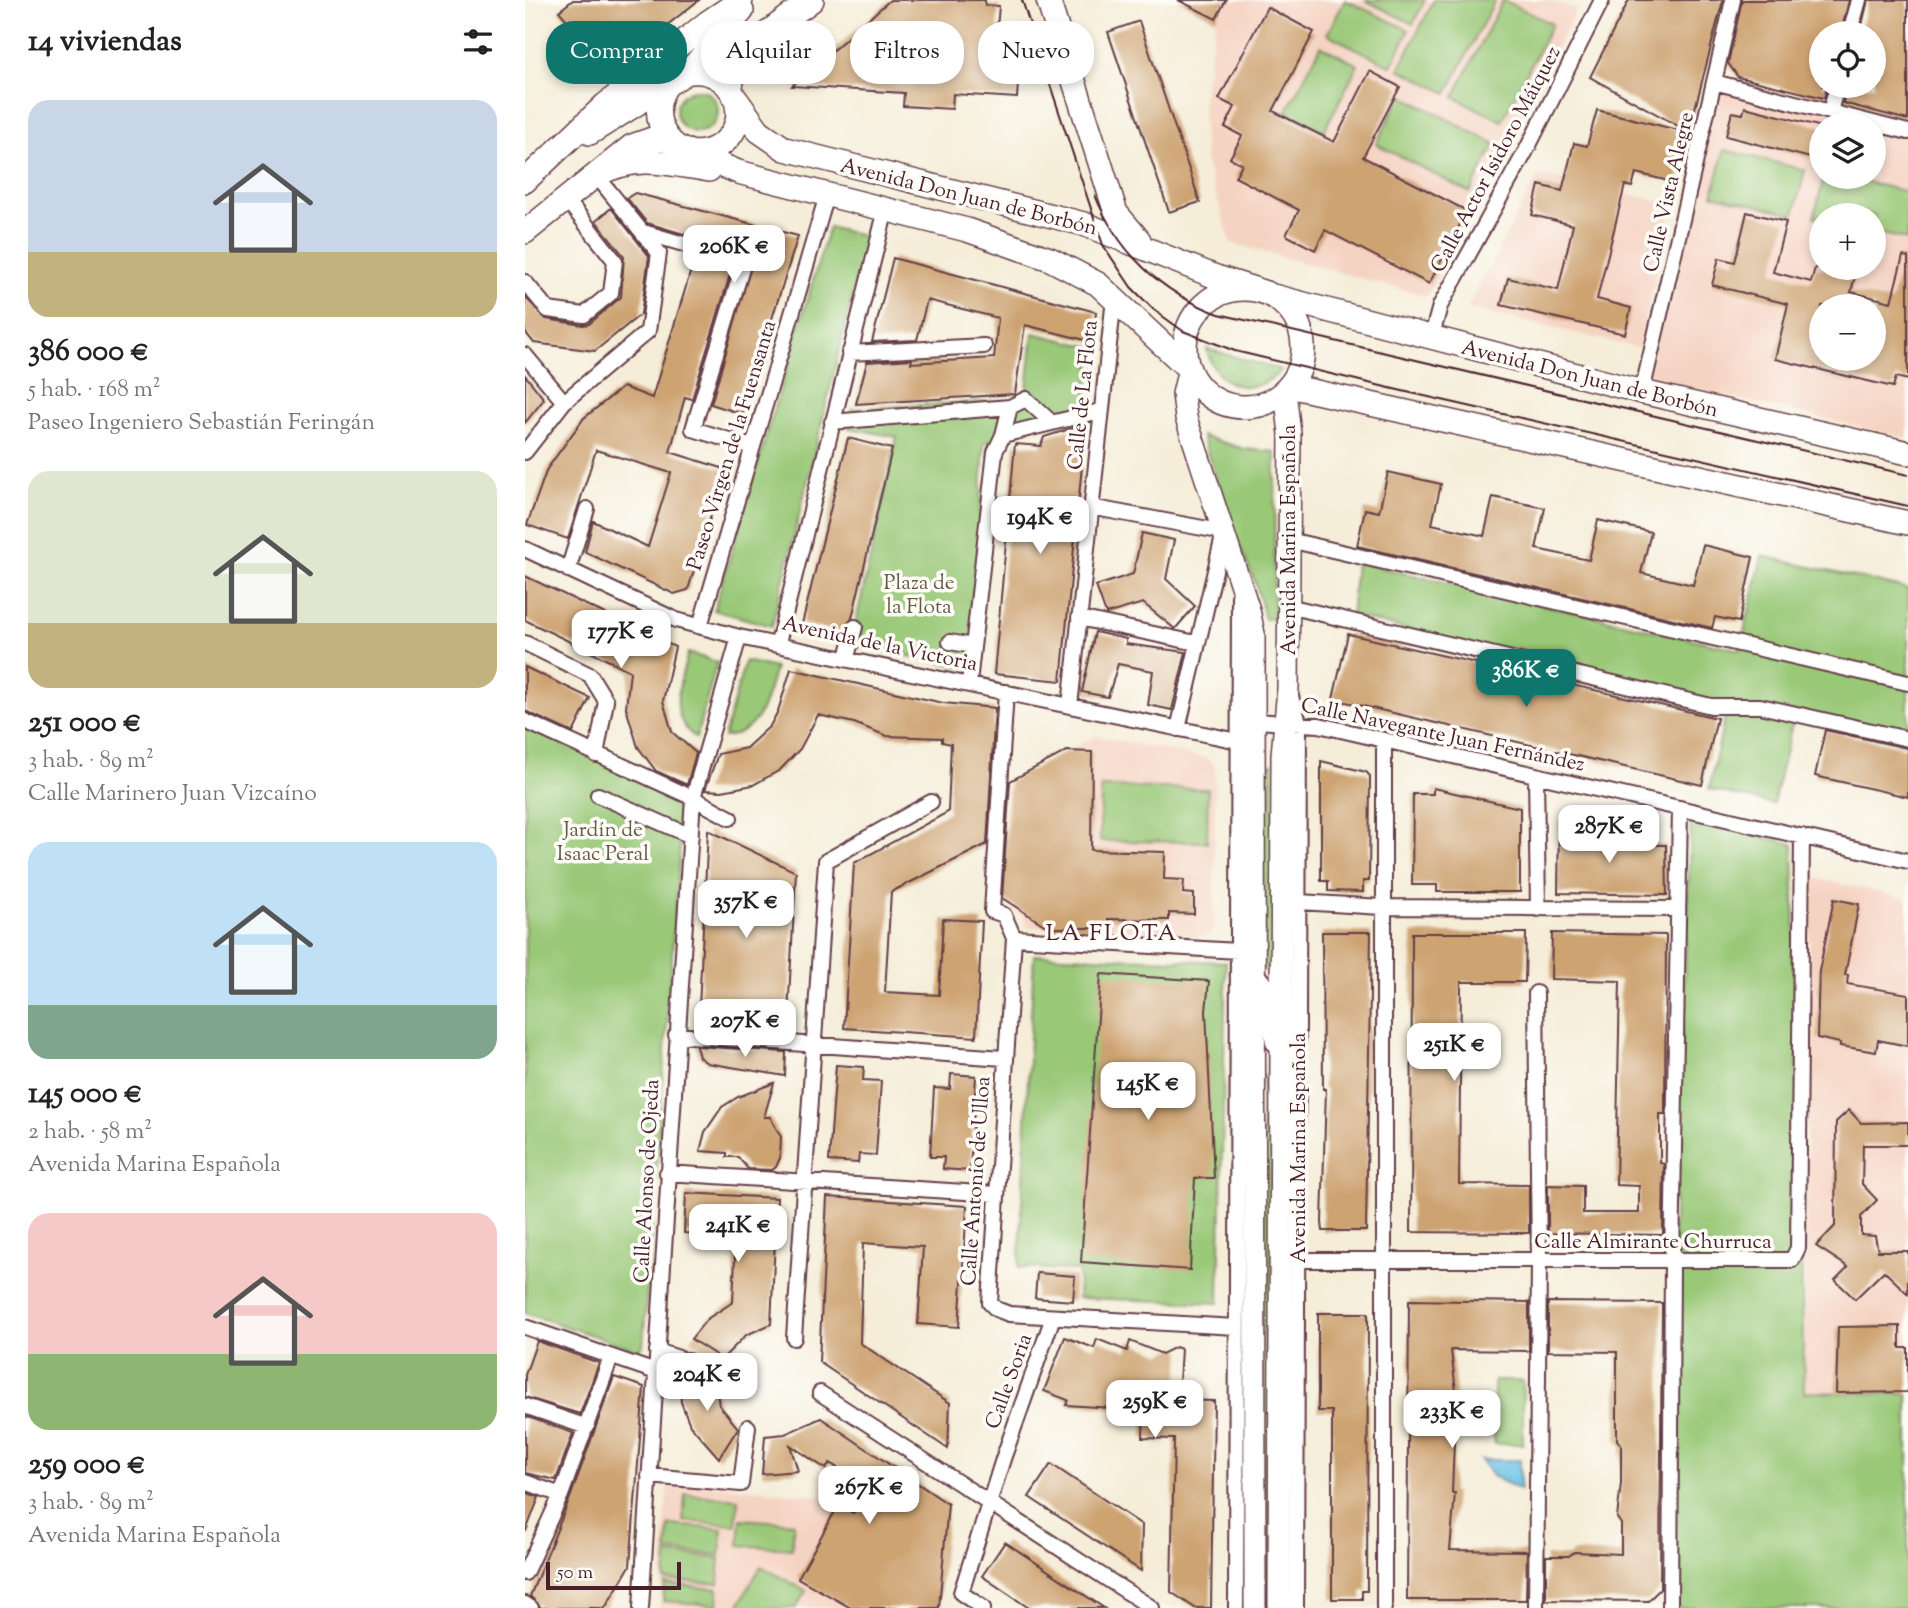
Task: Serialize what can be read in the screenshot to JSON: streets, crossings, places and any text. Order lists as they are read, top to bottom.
{
  "streets": {
    "main road": ["Avenida Don Juan de Borbón", "Avenida Marina Española"],
    "street": [
      "Calle Actor Isidoro Máiquez",
      "Calle Vista Alegre",
      "Calle de La Flota",
      "Paseo Virgen de la Fuensanta",
      "Avenida de la Victoria",
      "Calle Navegante Juan Fernández",
      "Calle Alonso de Ojeda",
      "Calle Antonio de Ulloa",
      "Calle Almirante Churruca",
      "Calle Soria"
    ]
  },
  "crossings": [
    ["Calle Actor Isidoro Máiquez", "Avenida Don Juan de Borbón"],
    ["Calle Vista Alegre", "Avenida Don Juan de Borbón"],
    ["Avenida Don Juan de Borbón", "Calle de La Flota"],
    ["Avenida Don Juan de Borbón", "Paseo Virgen de la Fuensanta"],
    ["Avenida Don Juan de Borbón", "Avenida Marina Española"],
    ["Calle de La Flota", "Avenida de la Victoria"],
    ["Paseo Virgen de la Fuensanta", "Avenida de la Victoria"],
    ["Avenida Marina Española", "Avenida de la Victoria"],
    ["Avenida Marina Española", "Calle Navegante Juan Fernández"],
    ["Avenida Marina Española", "Calle Antonio de Ulloa"],
    ["Avenida Marina Española", "Calle Almirante Churruca"],
    ["Avenida de la Victoria", "Calle Alonso de Ojeda"],
    ["Calle Navegante Juan Fernández", "Calle Almirante Churruca"],
    ["Calle Antonio de Ulloa", "Calle Soria"]
  ],
  "districts": ["LA FLOTA"],
  "parks": ["Plaza de la Flota", "Jardín de Isaac Peral"],
  "scale_bar": "50 m",
  "page": {
    "heading": "14 viviendas",
    "map_buttons": ["+", "−"],
    "chip": [
      "Comprar",
      "Alquilar",
      "Filtros",
      "Nuevo"
    ],
    "list": [
      {
        "name": "386 000 €",
        "note": "5 hab. · 168 m² · Paseo Ingeniero Sebastián Feringán"
      },
      {
        "name": "251 000 €",
        "note": "3 hab. · 89 m² · Calle Marinero Juan Vizcaíno"
      },
      {
        "name": "145 000 €",
        "note": "2 hab. · 58 m² · Avenida Marina Española"
      },
      {
        "name": "259 000 €",
        "note": "3 hab. · 89 m² · Avenida Marina Española"
      }
    ],
    "price": [
      "206K €",
      "194K €",
      "177K €",
      "386K €",
      "287K €",
      "357K €",
      "207K €",
      "251K €",
      "145K €",
      "241K €",
      "204K €",
      "259K €",
      "233K €",
      "267K €"
    ],
    "scale": "50 m"
  }
}
